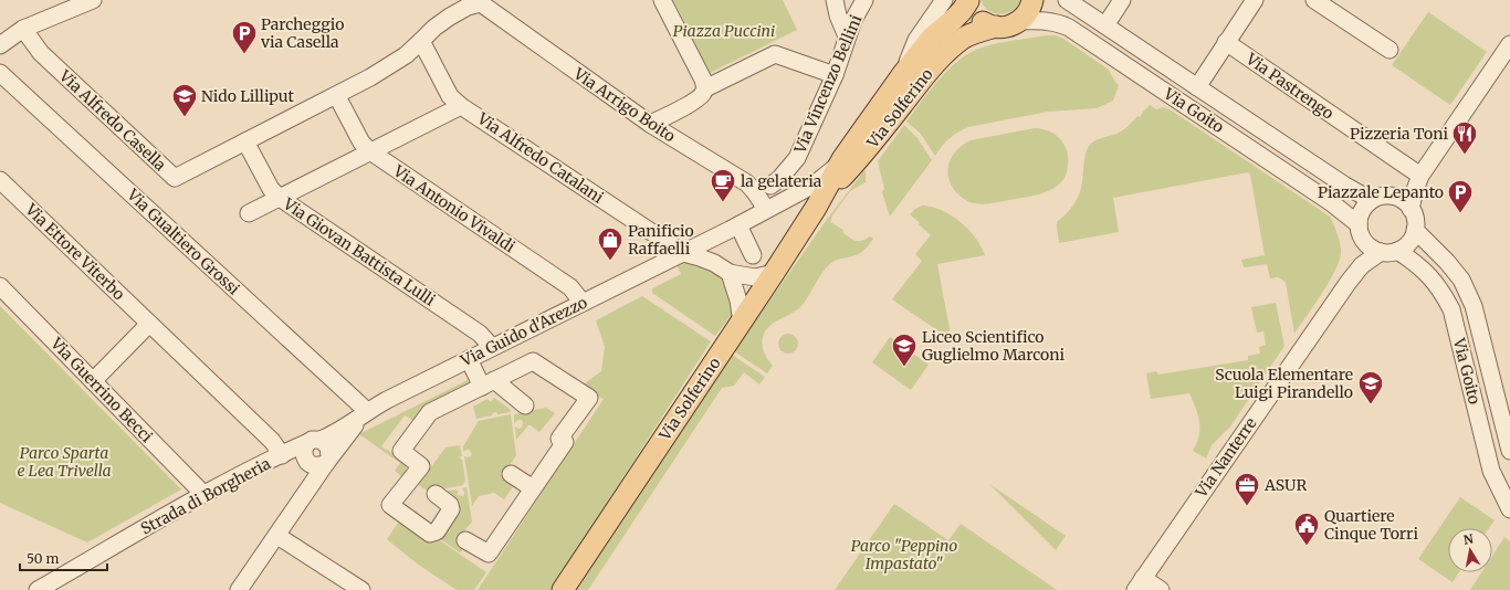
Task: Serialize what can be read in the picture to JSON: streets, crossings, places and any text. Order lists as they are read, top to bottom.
{
  "streets": {
    "main road": ["Via Solferino"],
    "street": [
      "Via Vincenzo Bellini",
      "Via Pastrengo",
      "Via Arrigo Boito",
      "Via Goito",
      "Via Alfredo Casella",
      "Via Alfredo Catalani",
      "Via Antonio Vivaldi",
      "Via Gualtiero Grossi",
      "Via Ettore Viterbo",
      "Via Giovan Battista Lulli",
      "Via Guido d'Arezzo",
      "Via Guerrino Becci",
      "Via Nanterre",
      "Strada di Borgheria"
    ]
  },
  "crossings": [
    ["Via Arrigo Boito", "Via Alfredo Casella"],
    ["Via Arrigo Boito", "Via Guido d'Arezzo"],
    ["Via Solferino", "Via Goito"],
    ["Via Solferino", "Via Guido d'Arezzo"],
    ["Via Goito", "Via Nanterre"],
    ["Via Alfredo Casella", "Via Alfredo Catalani"],
    ["Via Alfredo Casella", "Via Giovan Battista Lulli"],
    ["Via Alfredo Catalani", "Via Guido d'Arezzo"],
    ["Via Antonio Vivaldi", "Via Guido d'Arezzo"],
    ["Via Gualtiero Grossi", "Via Guido d'Arezzo"],
    ["Via Gualtiero Grossi", "Strada di Borgheria"],
    ["Via Ettore Viterbo", "Strada di Borgheria"],
    ["Via Giovan Battista Lulli", "Via Guido d'Arezzo"],
    ["Via Guido d'Arezzo", "Strada di Borgheria"],
    ["Via Guerrino Becci", "Strada di Borgheria"]
  ],
  "parks": ["Piazza Puccini", "Parco Sparta e Lea Trivella", "Parco \"Peppino Impastato\""],
  "places": {
    "parking": ["Parcheggio via Casella", "Piazzale Lepanto"],
    "school or university": ["Nido Lilliput", "Liceo Scientifico Guglielmo Marconi", "Scuola Elementare Luigi Pirandello"],
    "restaurant": ["Pizzeria Toni"],
    "cafe": ["la gelateria"],
    "shop": ["Panificio Raffaelli"],
    "office": ["ASUR"],
    "public building": ["Quartiere Cinque Torri"]
  },
  "scale_bar": "50 m",
  "north": "top"
}
